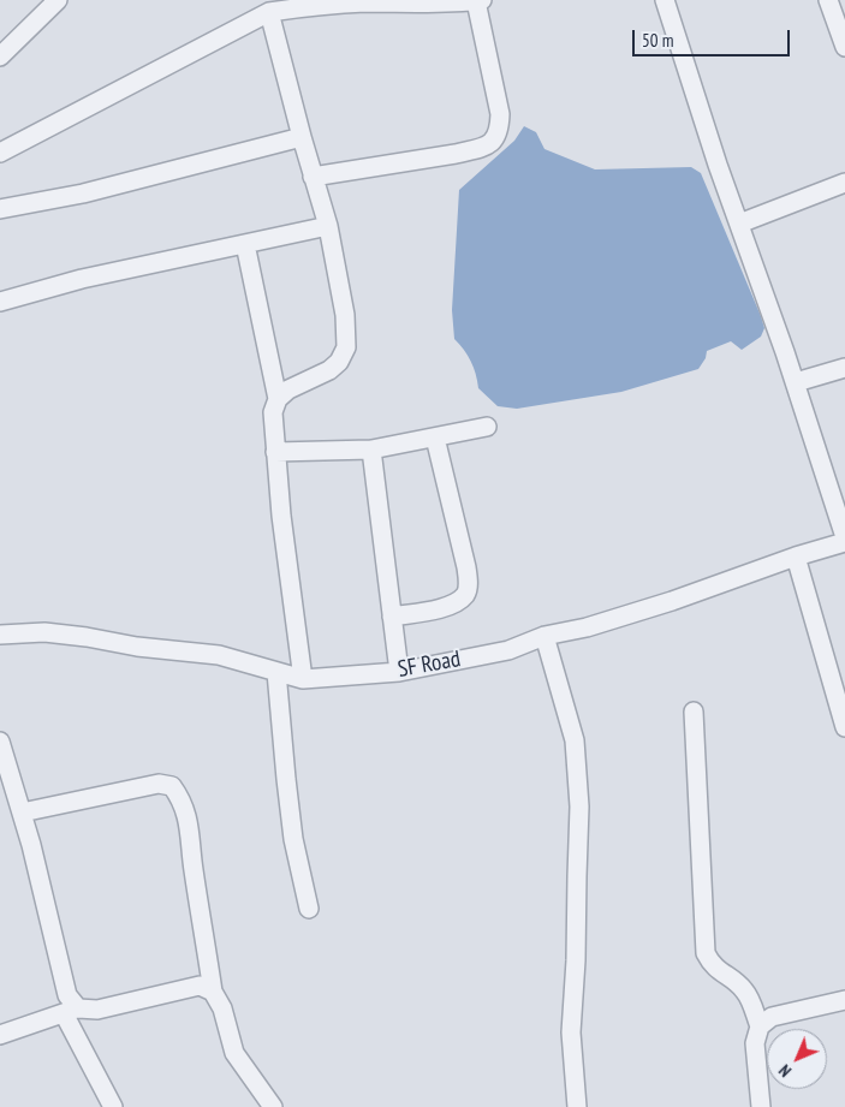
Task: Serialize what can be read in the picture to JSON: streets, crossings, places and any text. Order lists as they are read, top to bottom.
{
  "streets": {
    "street": ["SF Road"]
  },
  "scale_bar": "50 m",
  "north": "bottom left"
}
